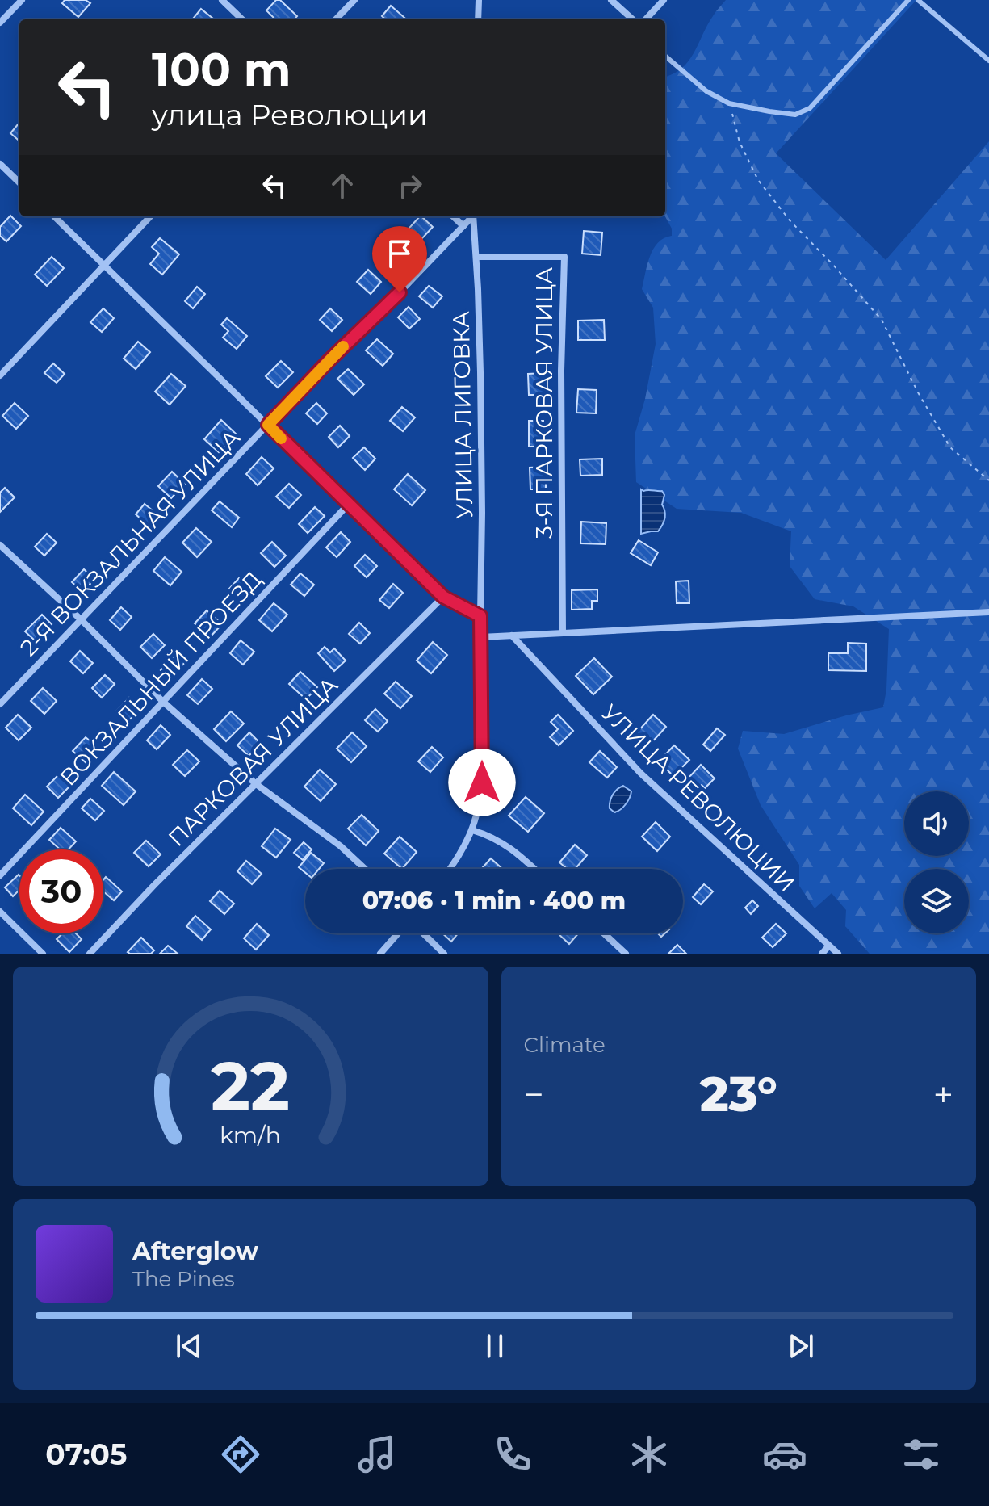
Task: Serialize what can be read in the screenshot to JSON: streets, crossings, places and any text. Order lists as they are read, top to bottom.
{
  "streets": {
    "street": [
      "3-Я ПАРКОВАЯ УЛИЦА",
      "УЛИЦА ЛИГОВКА",
      "2-Я ВОКЗАЛЬНАЯ УЛИЦА",
      "ВОКЗАЛЬНЫЙ ПРОЕЗД",
      "ПАРКОВАЯ УЛИЦА",
      "УЛИЦА РЕВОЛЮЦИИ"
    ]
  },
  "crossings": [
    ["3-Я ПАРКОВАЯ УЛИЦА", "УЛИЦА ЛИГОВКА"]
  ],
  "page": {
    "turn": ["100 m", "улица Революции"],
    "limit": "30",
    "trip": "07:06 · 1 min · 400 m",
    "tile": "Climate",
    "heat": ["−", "23°", "+"],
    "song": ["Afterglow", "The Pines"],
    "tabs": "07:05",
    "gauge": ["22", "km/h"]
  }
}
